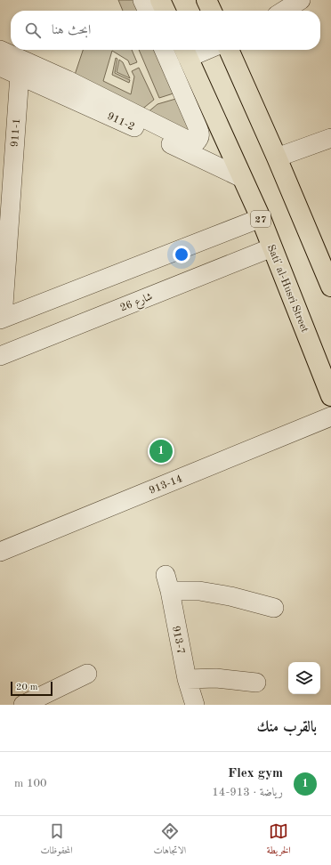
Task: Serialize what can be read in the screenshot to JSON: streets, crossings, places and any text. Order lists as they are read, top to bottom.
{
  "streets": {
    "main road": ["27", "Sati' al-Husri Street"],
    "street": [
      "911-2",
      "911-1",
      "شارع 26",
      "913-14",
      "913-7"
    ]
  },
  "crossings": [
    ["911-2", "911-1"],
    ["911-2", "Sati' al-Husri Street"],
    ["Sati' al-Husri Street", "شارع 26"]
  ],
  "scale_bar": "20 m",
  "page": {
    "search": "ابحث هنا",
    "pins": "1",
    "scale": "20 m",
    "heading": "بالقرب منك",
    "list": [
      {
        "mark": "1",
        "name": "Flex gym",
        "note": "رياضة · 913-14",
        "value": "100 m"
      }
    ],
    "nav": ["الخريطة", "الاتجاهات", "المحفوظات"]
  }
}
